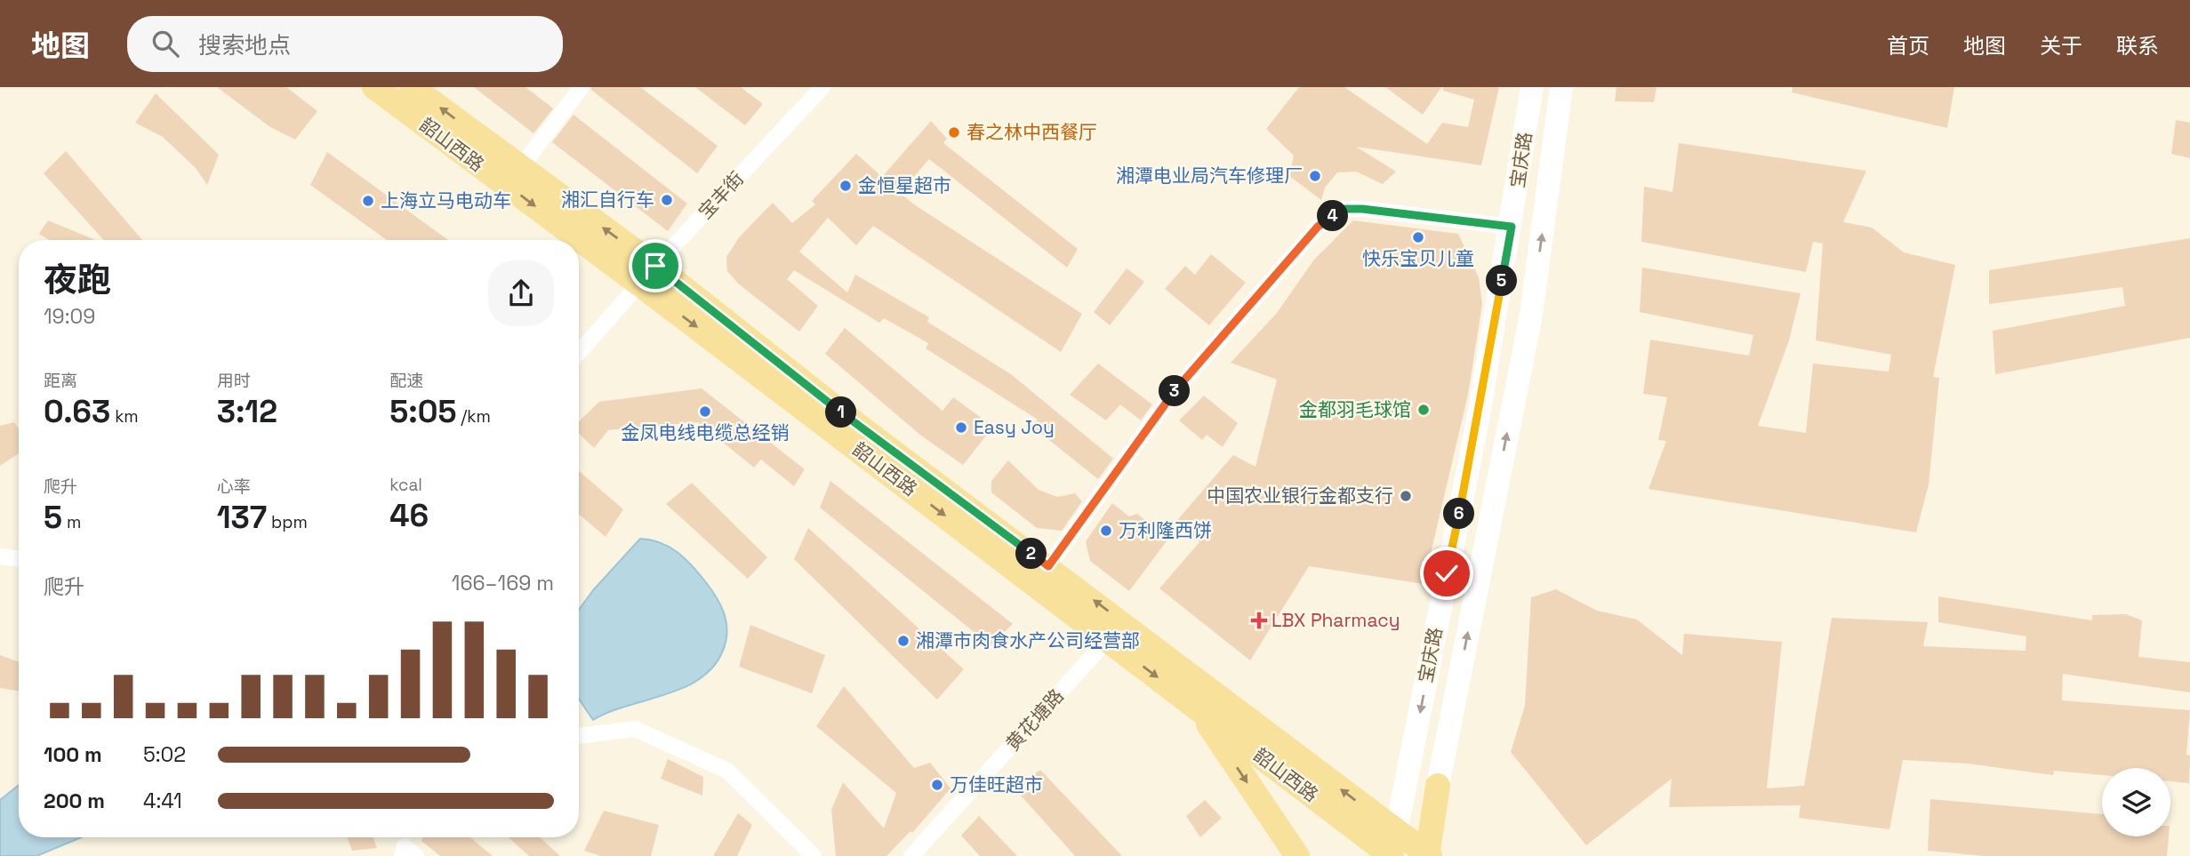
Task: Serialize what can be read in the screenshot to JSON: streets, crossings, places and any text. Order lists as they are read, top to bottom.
{
  "streets": {
    "main road": ["韶山西路"],
    "street": ["宝庆路", "宝丰街", "黄花塘路"]
  },
  "crossings": [
    ["韶山西路", "宝庆路"],
    ["韶山西路", "宝丰街"],
    ["韶山西路", "黄花塘路"]
  ],
  "places": {
    "other": [
      "春之林中西餐厅",
      "湘潭电业局汽车修理厂",
      "金恒星超市",
      "湘汇自行车",
      "上海立马电动车",
      "快乐宝贝儿童",
      "金都羽毛球馆",
      "金凤电线电缆总经销",
      "Easy Joy",
      "中国农业银行金都支行",
      "万利隆西饼",
      "湘潭市肉食水产公司经营部",
      "万佳旺超市"
    ],
    "health": ["LBX Pharmacy"]
  },
  "page": {
    "header": "地图",
    "search": "搜索地点",
    "nav": [
      "首页",
      "地图",
      "关于",
      "联系"
    ],
    "pins": [
      "4",
      "5",
      "3",
      "1",
      "6",
      "2"
    ],
    "heading": ["夜跑", "19:09"],
    "stats": [
      ["距离", "0.63 km"],
      ["用时", "3:12"],
      ["配速", "5:05 /km"],
      ["爬升", "5 m"],
      ["心率", "137 bpm"],
      ["kcal", "46"]
    ],
    "chart": ["爬升", "166–169 m"],
    "list": [
      {
        "name": "100 m",
        "note": "5:02"
      },
      {
        "name": "200 m",
        "note": "4:41"
      }
    ]
  }
}
